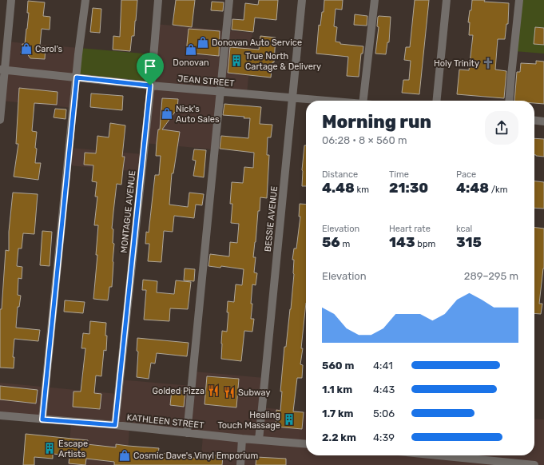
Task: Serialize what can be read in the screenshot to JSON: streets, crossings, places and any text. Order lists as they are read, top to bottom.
{
  "streets": {
    "street": [
      "JEAN STREET",
      "MONTAGUE AVENUE",
      "BESSIE AVENUE",
      "KATHLEEN STREET"
    ]
  },
  "crossings": [
    ["JEAN STREET", "MONTAGUE AVENUE"],
    ["JEAN STREET", "BESSIE AVENUE"],
    ["MONTAGUE AVENUE", "KATHLEEN STREET"],
    ["BESSIE AVENUE", "KATHLEEN STREET"]
  ],
  "places": {
    "shop": [
      "Donovan Auto Service",
      "Carol's",
      "Donovan",
      "Nick's Auto Sales",
      "Cosmic Dave's Vinyl Emporium"
    ],
    "building": ["True North Cartage & Delivery", "Healing Touch Massage", "Escape Artists"],
    "church": ["Holy Trinity"],
    "restaurant": ["Golded Pizza", "Subway"]
  },
  "page": {
    "heading": ["Morning run", "06:28 · 8 × 560 m"],
    "stats": [
      ["Distance", "4.48 km"],
      ["Time", "21:30"],
      ["Pace", "4:48 /km"],
      ["Elevation", "56 m"],
      ["Heart rate", "143 bpm"],
      ["kcal", "315"]
    ],
    "chart": ["Elevation", "289–295 m"],
    "list": [
      {
        "name": "560 m",
        "note": "4:41"
      },
      {
        "name": "1.1 km",
        "note": "4:43"
      },
      {
        "name": "1.7 km",
        "note": "5:06"
      },
      {
        "name": "2.2 km",
        "note": "4:39"
      }
    ]
  }
}
